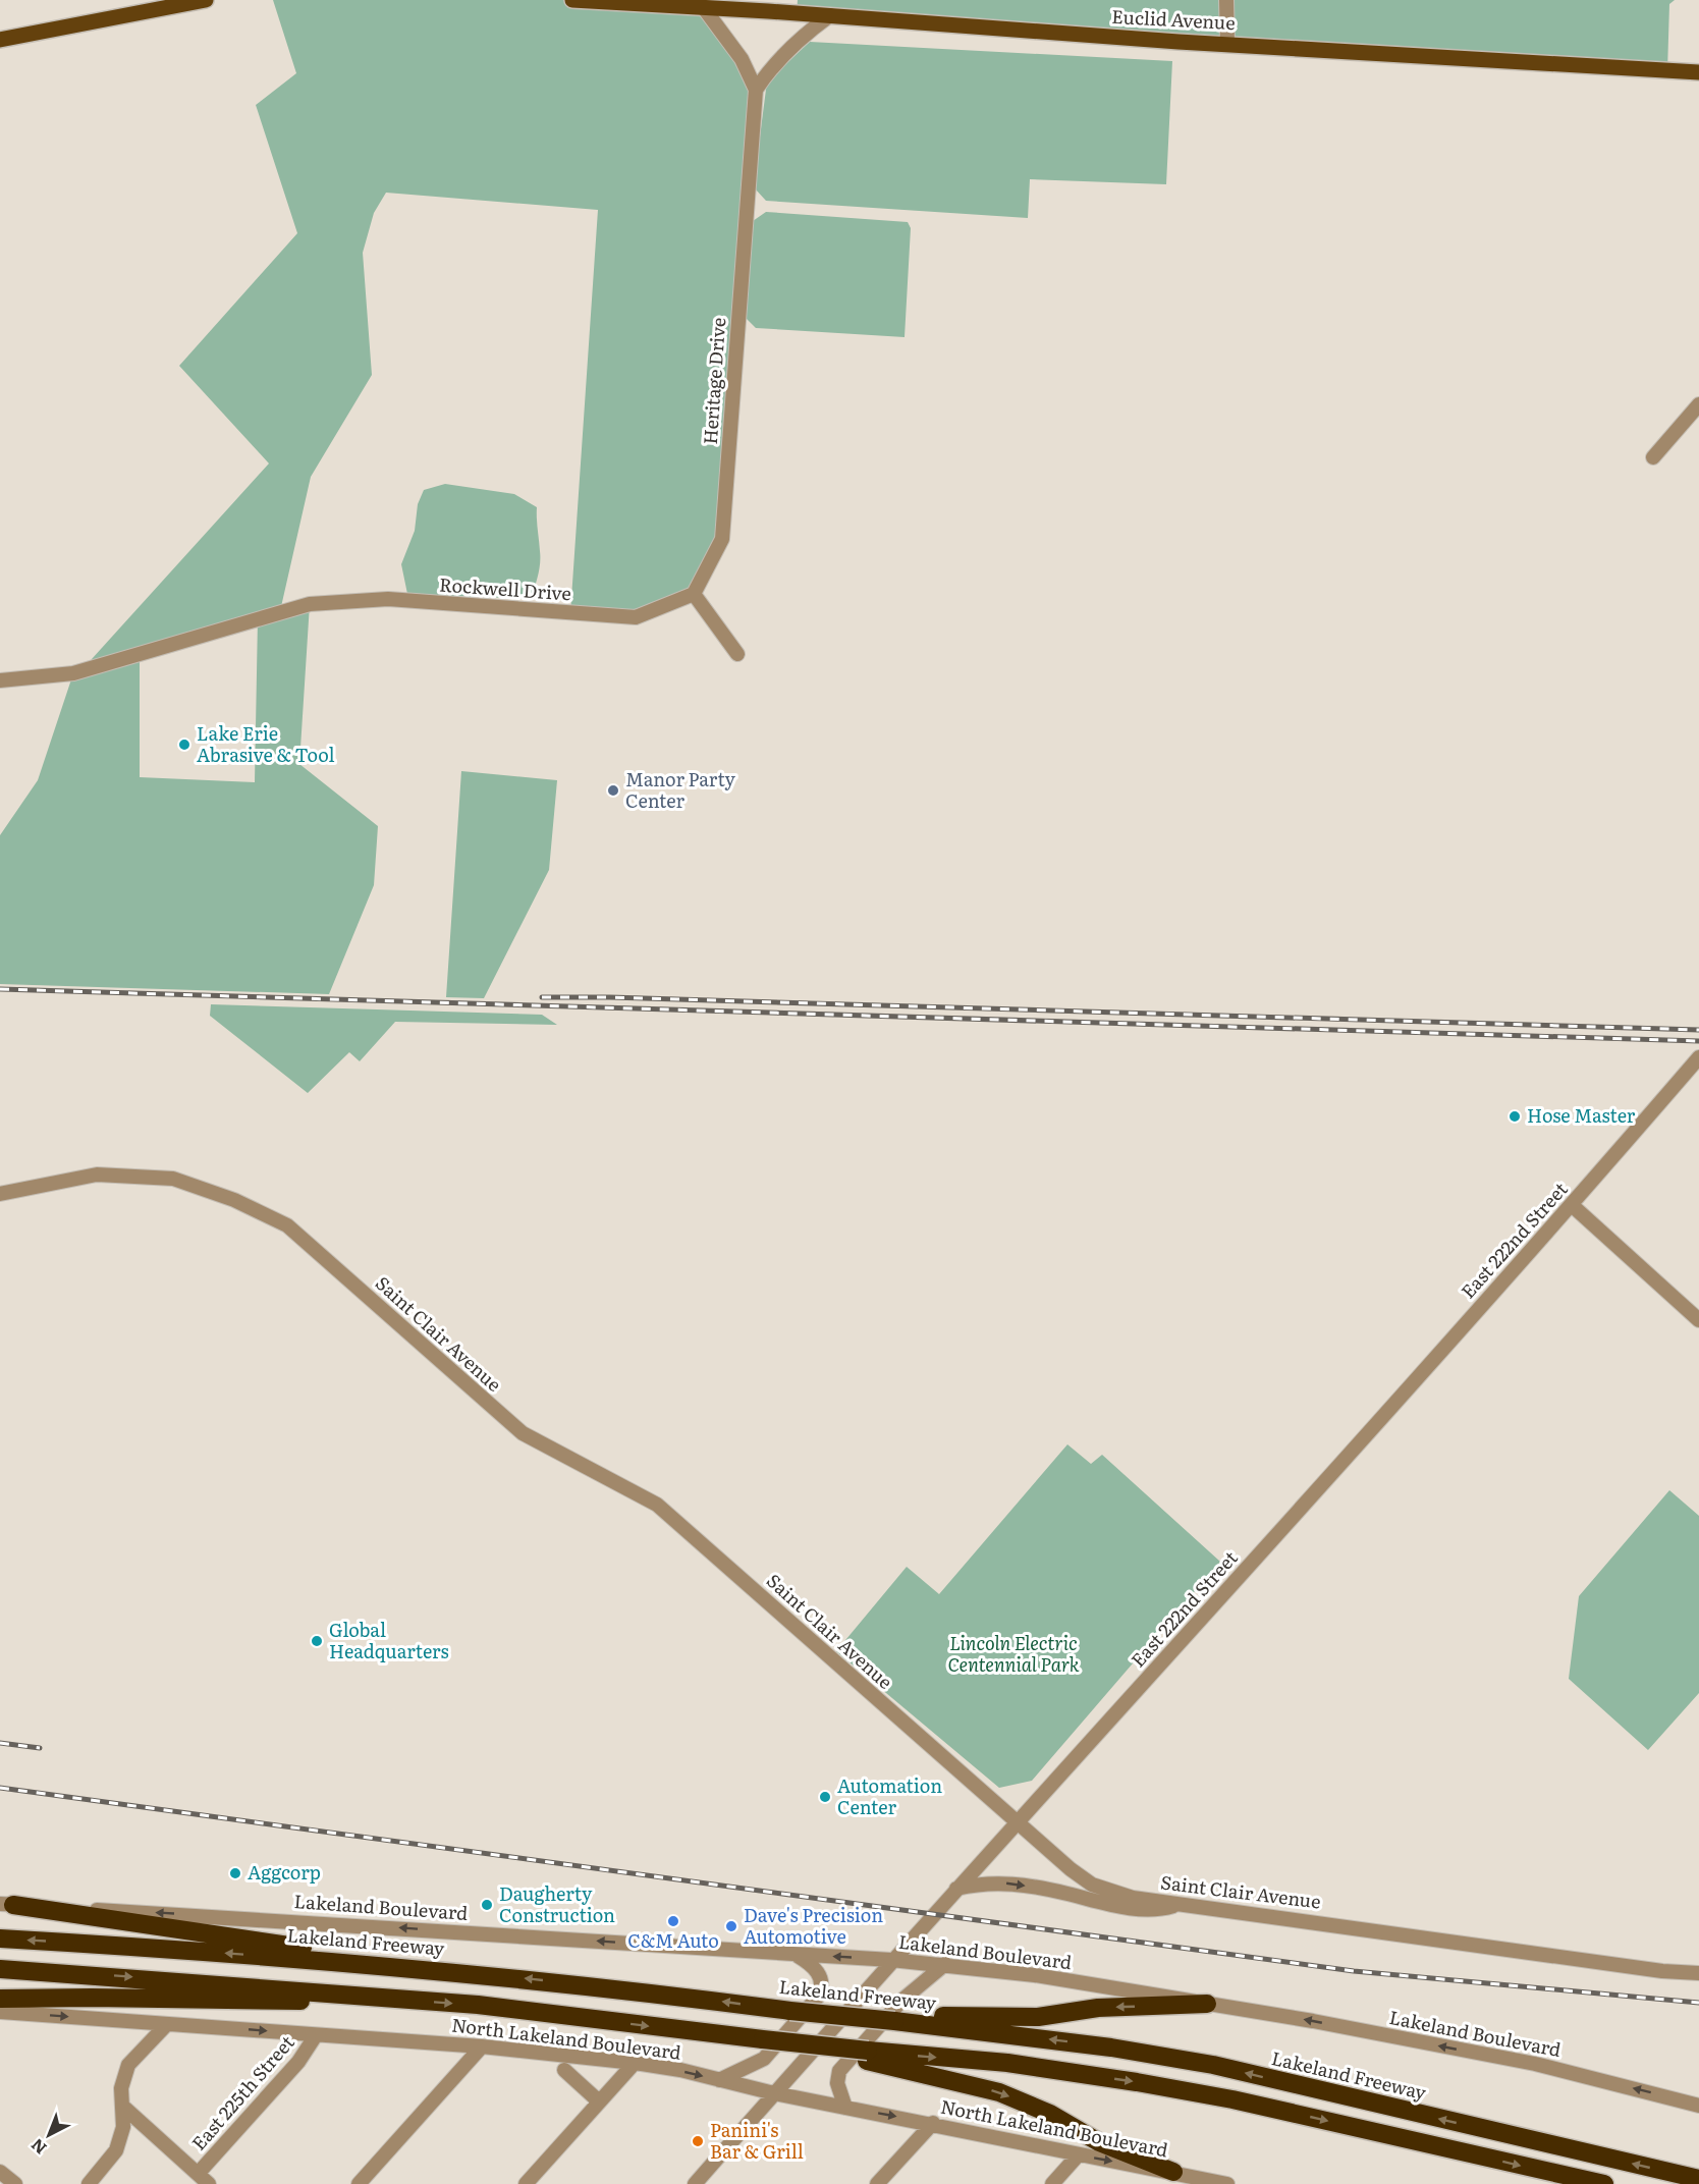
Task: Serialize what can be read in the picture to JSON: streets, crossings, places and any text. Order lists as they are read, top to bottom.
{
  "streets": {
    "highway": ["Lakeland Freeway"],
    "main road": ["Euclid Avenue"],
    "street": [
      "Heritage Drive",
      "Rockwell Drive",
      "East 222nd Street",
      "Saint Clair Avenue",
      "Lakeland Boulevard",
      "North Lakeland Boulevard",
      "East 225th Street"
    ]
  },
  "crossings": [
    ["Euclid Avenue", "Heritage Drive"],
    ["Heritage Drive", "Rockwell Drive"],
    ["East 222nd Street", "Saint Clair Avenue"],
    ["East 222nd Street", "Lakeland Boulevard"],
    ["East 222nd Street", "North Lakeland Boulevard"],
    ["North Lakeland Boulevard", "East 225th Street"]
  ],
  "one_way": ["Lakeland Boulevard", "North Lakeland Boulevard"],
  "parks": ["Lincoln Electric Centennial Park"],
  "places": [
    "Lake Erie Abrasive & Tool",
    "Manor Party Center",
    "Hose Master",
    "Global Headquarters",
    "Automation Center",
    "Aggcorp",
    "Daugherty Construction",
    "C&M Auto",
    "Dave's Precision Automotive",
    "Panini's Bar & Grill"
  ],
  "north": "bottom left"
}
